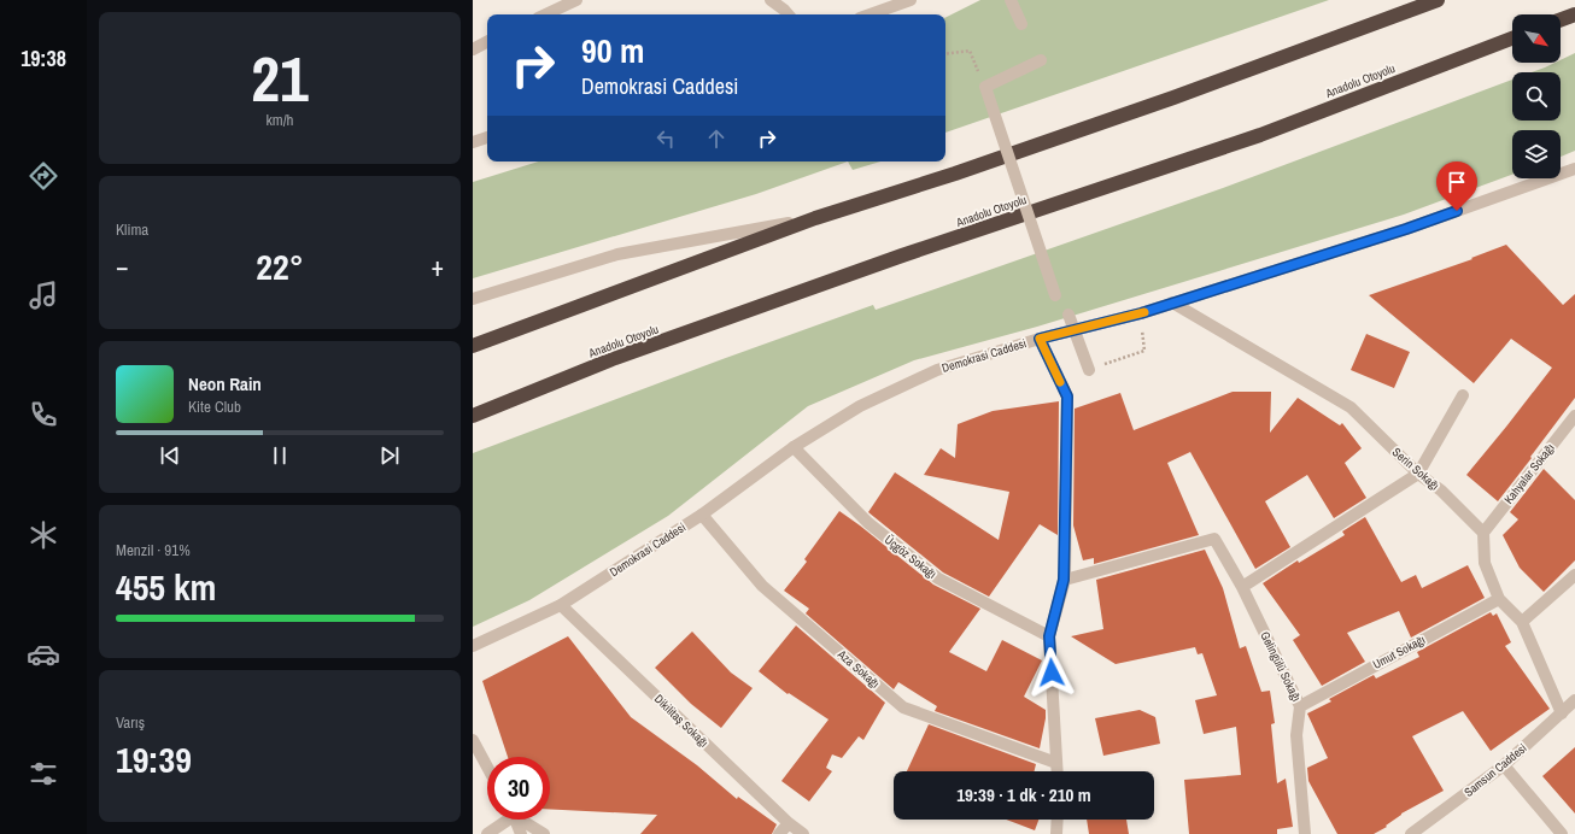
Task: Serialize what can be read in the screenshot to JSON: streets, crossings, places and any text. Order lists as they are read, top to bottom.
{
  "streets": {
    "highway": ["Anadolu Otoyolu"],
    "street": [
      "Demokrasi Caddesi",
      "Serin Sokağı",
      "Kahyalar Sokağı",
      "Üçgöz Sokağı",
      "Umut Sokağı",
      "Gelingülü Sokağı",
      "Aza Sokağı",
      "Dikilitaş Sokağı",
      "Samsun Caddesi"
    ]
  },
  "crossings": [
    ["Demokrasi Caddesi", "Serin Sokağı"],
    ["Demokrasi Caddesi", "Üçgöz Sokağı"],
    ["Demokrasi Caddesi", "Aza Sokağı"],
    ["Demokrasi Caddesi", "Dikilitaş Sokağı"],
    ["Serin Sokağı", "Kahyalar Sokağı"],
    ["Umut Sokağı", "Gelingülü Sokağı"]
  ],
  "north": "bottom right",
  "page": {
    "tabs": "19:38",
    "tile": [
      ["21", "km/h"],
      "Klima",
      ["Menzil · 91%", "455 km"],
      ["Varış", "19:39"]
    ],
    "turn": ["90 m", "Demokrasi Caddesi"],
    "heat": ["−", "22°", "+"],
    "song": ["Neon Rain", "Kite Club"],
    "limit": "30",
    "trip": "19:39 · 1 dk · 210 m"
  }
}
